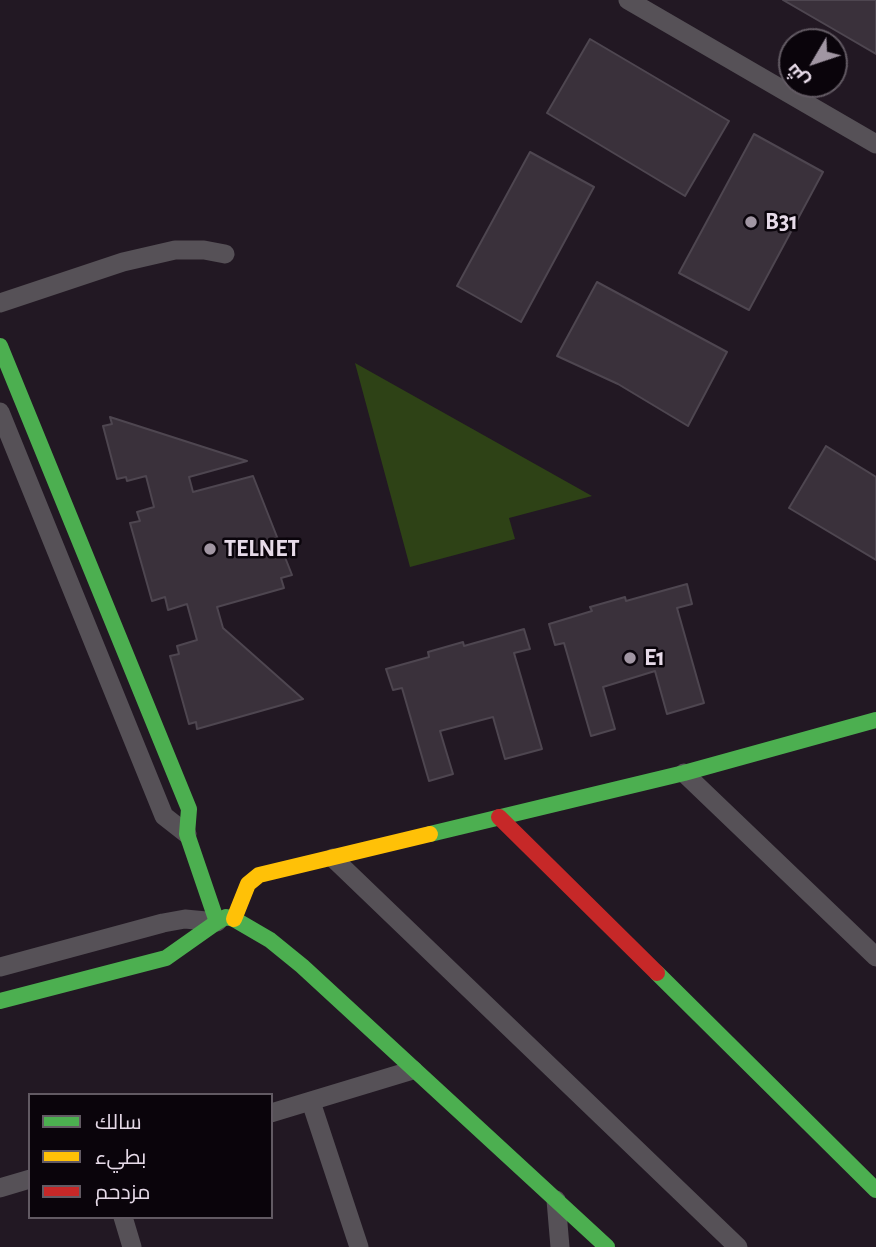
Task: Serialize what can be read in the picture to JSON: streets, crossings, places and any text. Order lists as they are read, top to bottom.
{
  "places": ["B31", "TELNET", "E1"],
  "legend": ["سالك", "بطيء", "مزدحم"],
  "north": "bottom left"
}
